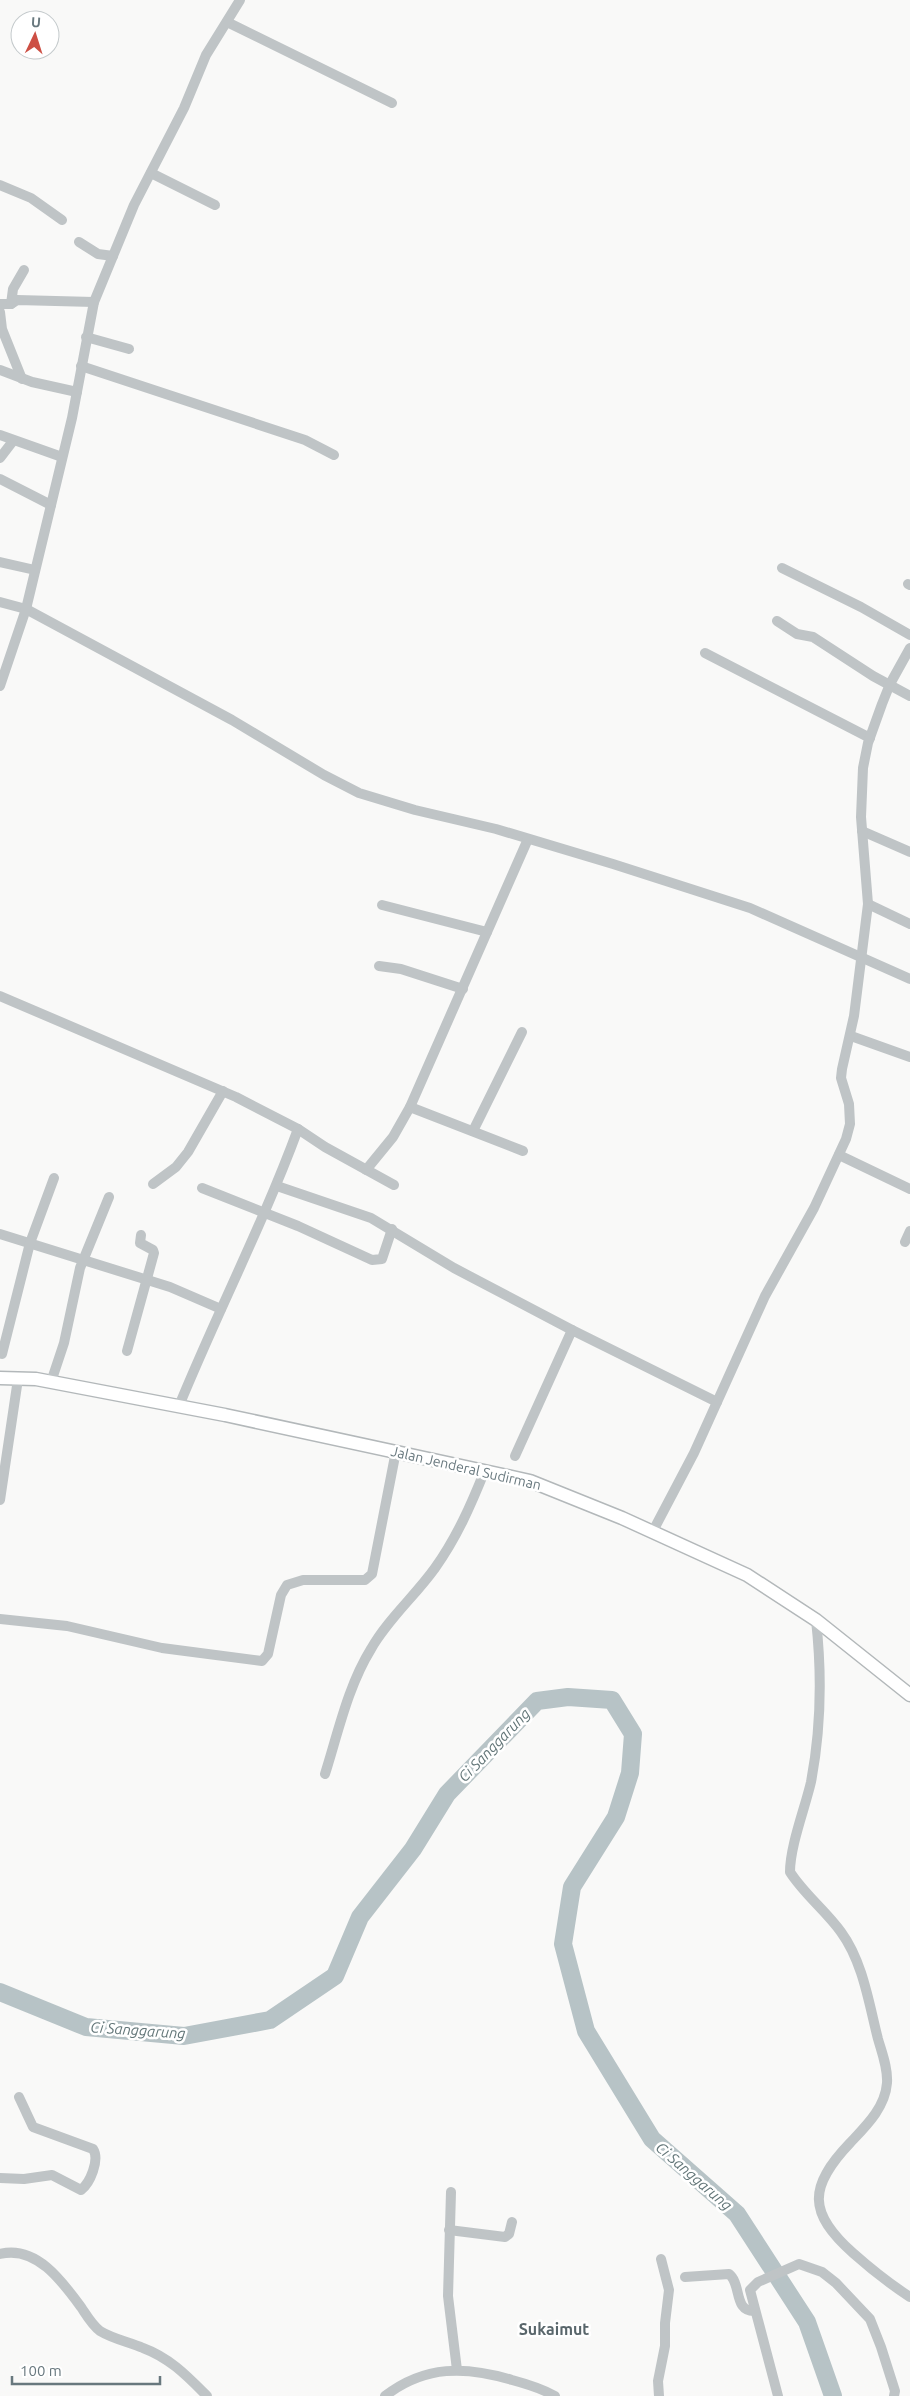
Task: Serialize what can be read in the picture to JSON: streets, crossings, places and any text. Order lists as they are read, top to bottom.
{
  "streets": {
    "main road": ["Jalan Jenderal Sudirman"]
  },
  "districts": ["Sukaimut"],
  "water": ["Ci Sanggarung"],
  "scale_bar": "100 m",
  "north": "top"
}
